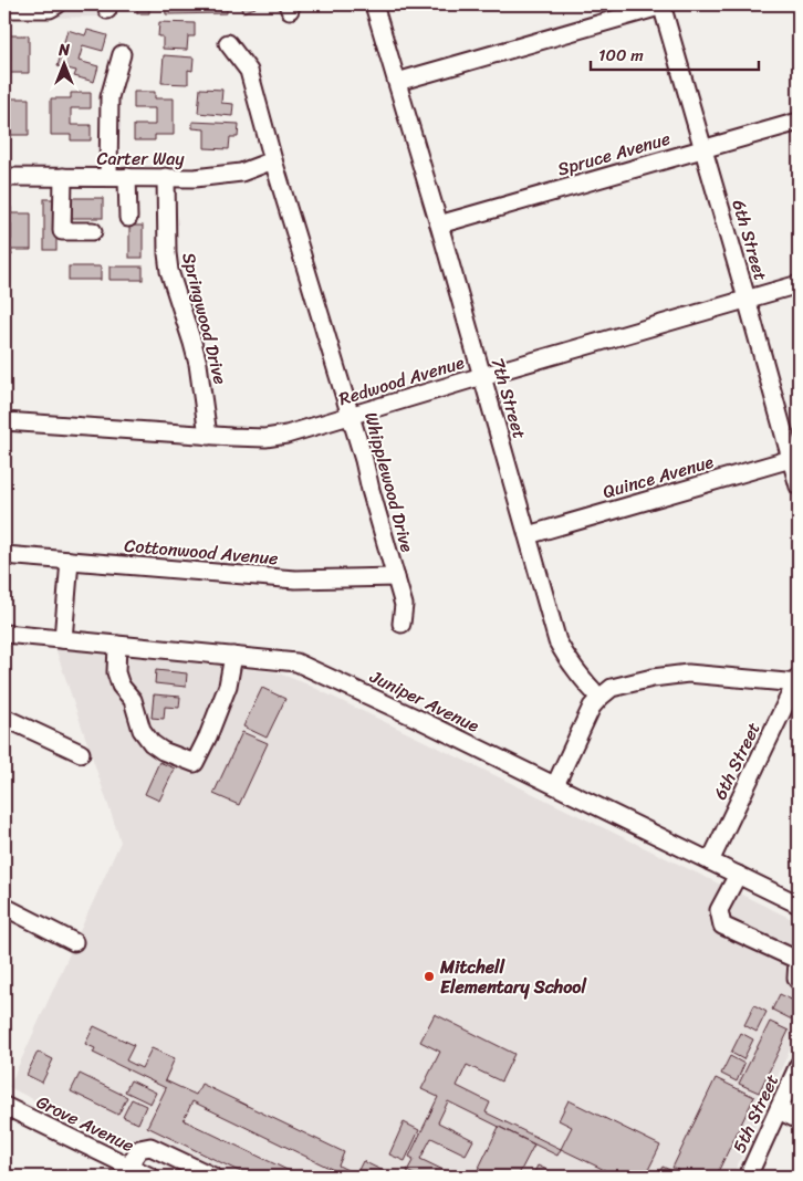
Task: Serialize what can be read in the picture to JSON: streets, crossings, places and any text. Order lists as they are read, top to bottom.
{
  "streets": {
    "street": [
      "Spruce Avenue",
      "Carter Way",
      "6th Street",
      "Springwood Drive",
      "Redwood Avenue",
      "7th Street",
      "Quince Avenue",
      "Whipplewood Drive",
      "Cottonwood Avenue",
      "Juniper Avenue",
      "5th Street",
      "Grove Avenue"
    ]
  },
  "crossings": [
    ["Spruce Avenue", "6th Street"],
    ["Spruce Avenue", "7th Street"],
    ["Carter Way", "Springwood Drive"],
    ["Carter Way", "Whipplewood Drive"],
    ["6th Street", "Redwood Avenue"],
    ["6th Street", "Quince Avenue"],
    ["6th Street", "Juniper Avenue"],
    ["Springwood Drive", "Redwood Avenue"],
    ["Redwood Avenue", "7th Street"],
    ["Redwood Avenue", "Whipplewood Drive"],
    ["7th Street", "Quince Avenue"],
    ["Whipplewood Drive", "Cottonwood Avenue"]
  ],
  "places": ["Mitchell Elementary School"],
  "scale_bar": "100 m",
  "north": "top"
}
